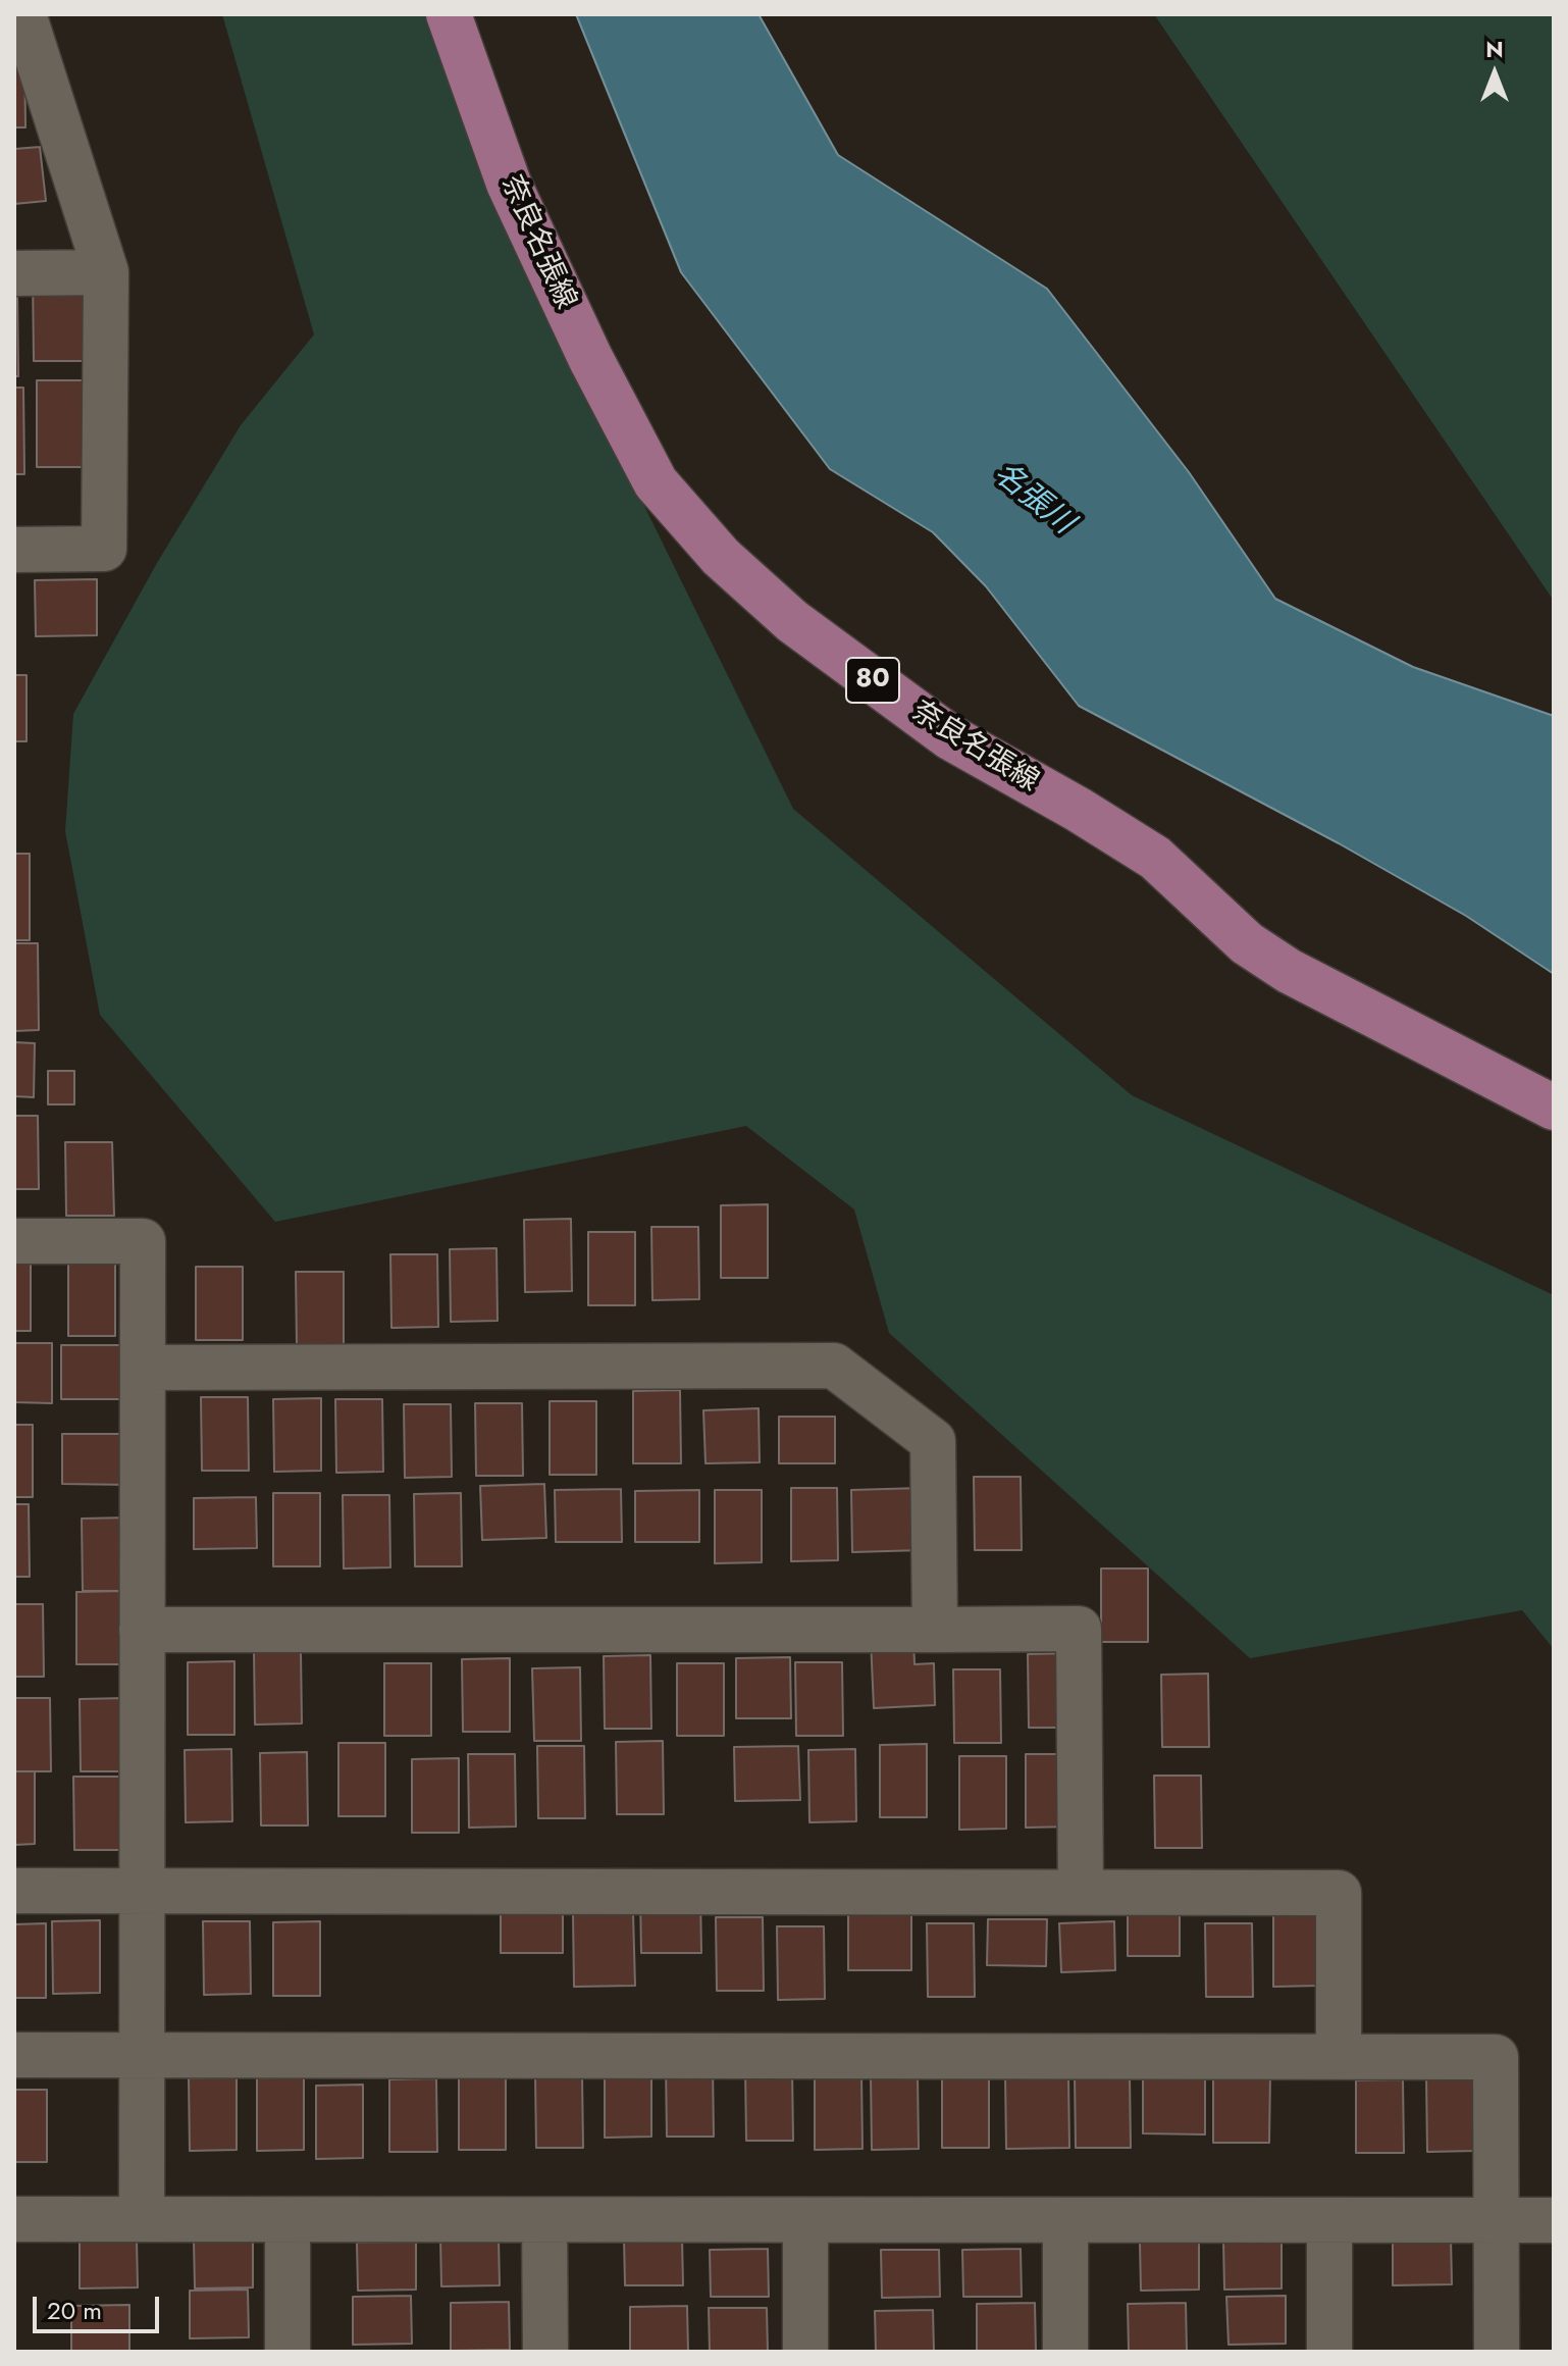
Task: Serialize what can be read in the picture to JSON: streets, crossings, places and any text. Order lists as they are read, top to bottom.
{
  "streets": {
    "main road": ["奈良名張線", "80"]
  },
  "water": ["名張川"],
  "scale_bar": "20 m",
  "north": "top"
}
